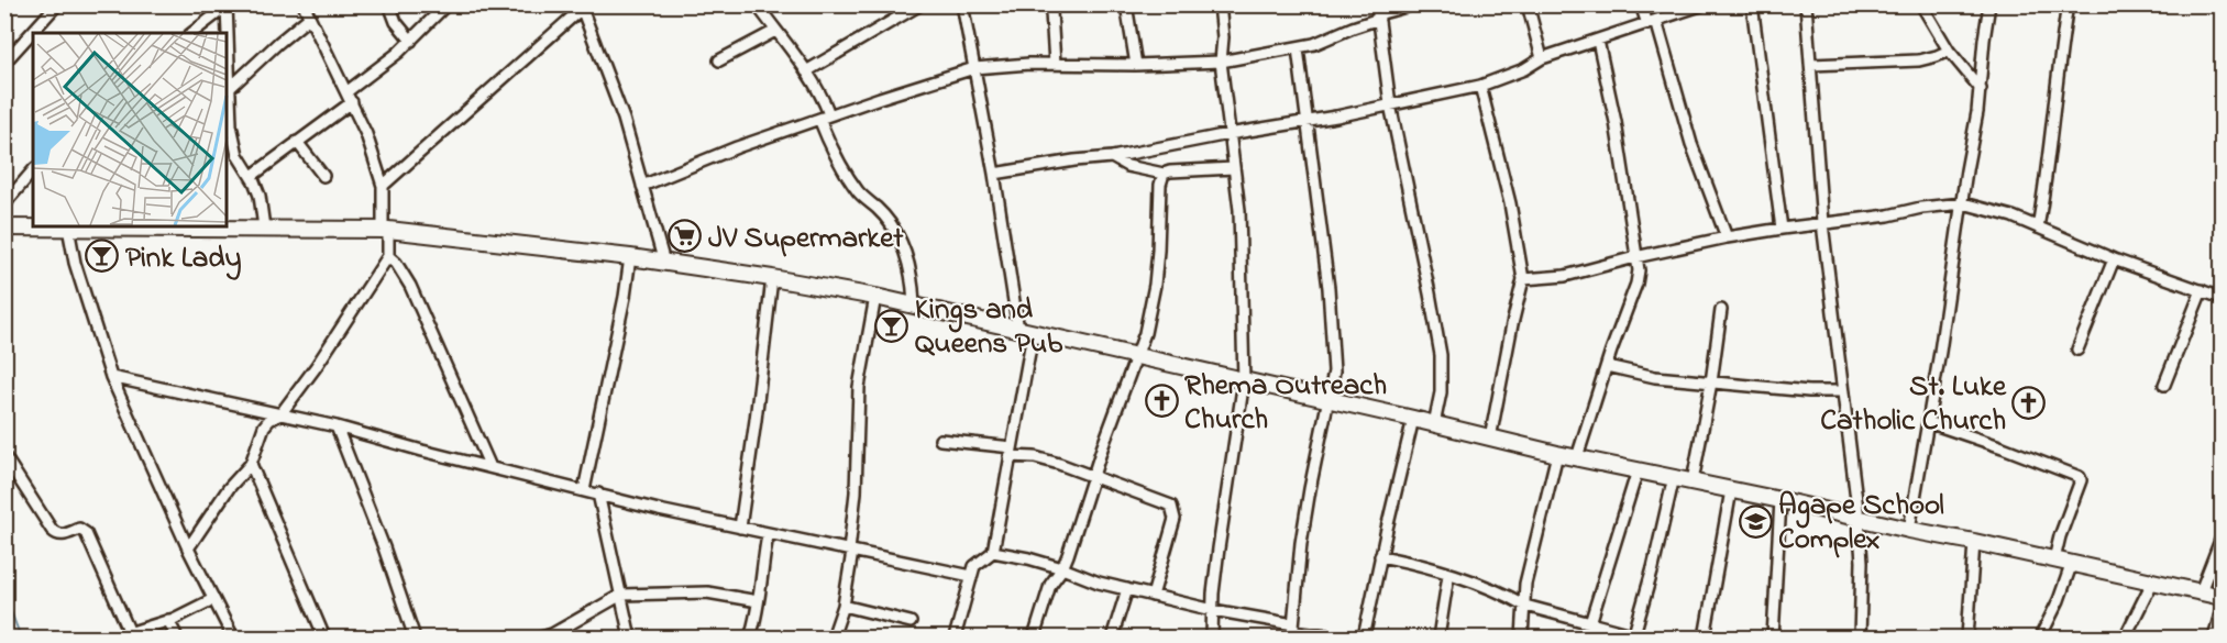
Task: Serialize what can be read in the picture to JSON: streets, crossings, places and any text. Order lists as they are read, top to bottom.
{
  "places": {
    "supermarket": ["JV Supermarket"],
    "bar": ["Pink Lady", "Kings and Queens Pub"],
    "church": ["Rhema Outreach Church", "St. Luke Catholic Church"],
    "school or university": ["Agape School Complex"]
  }
}
